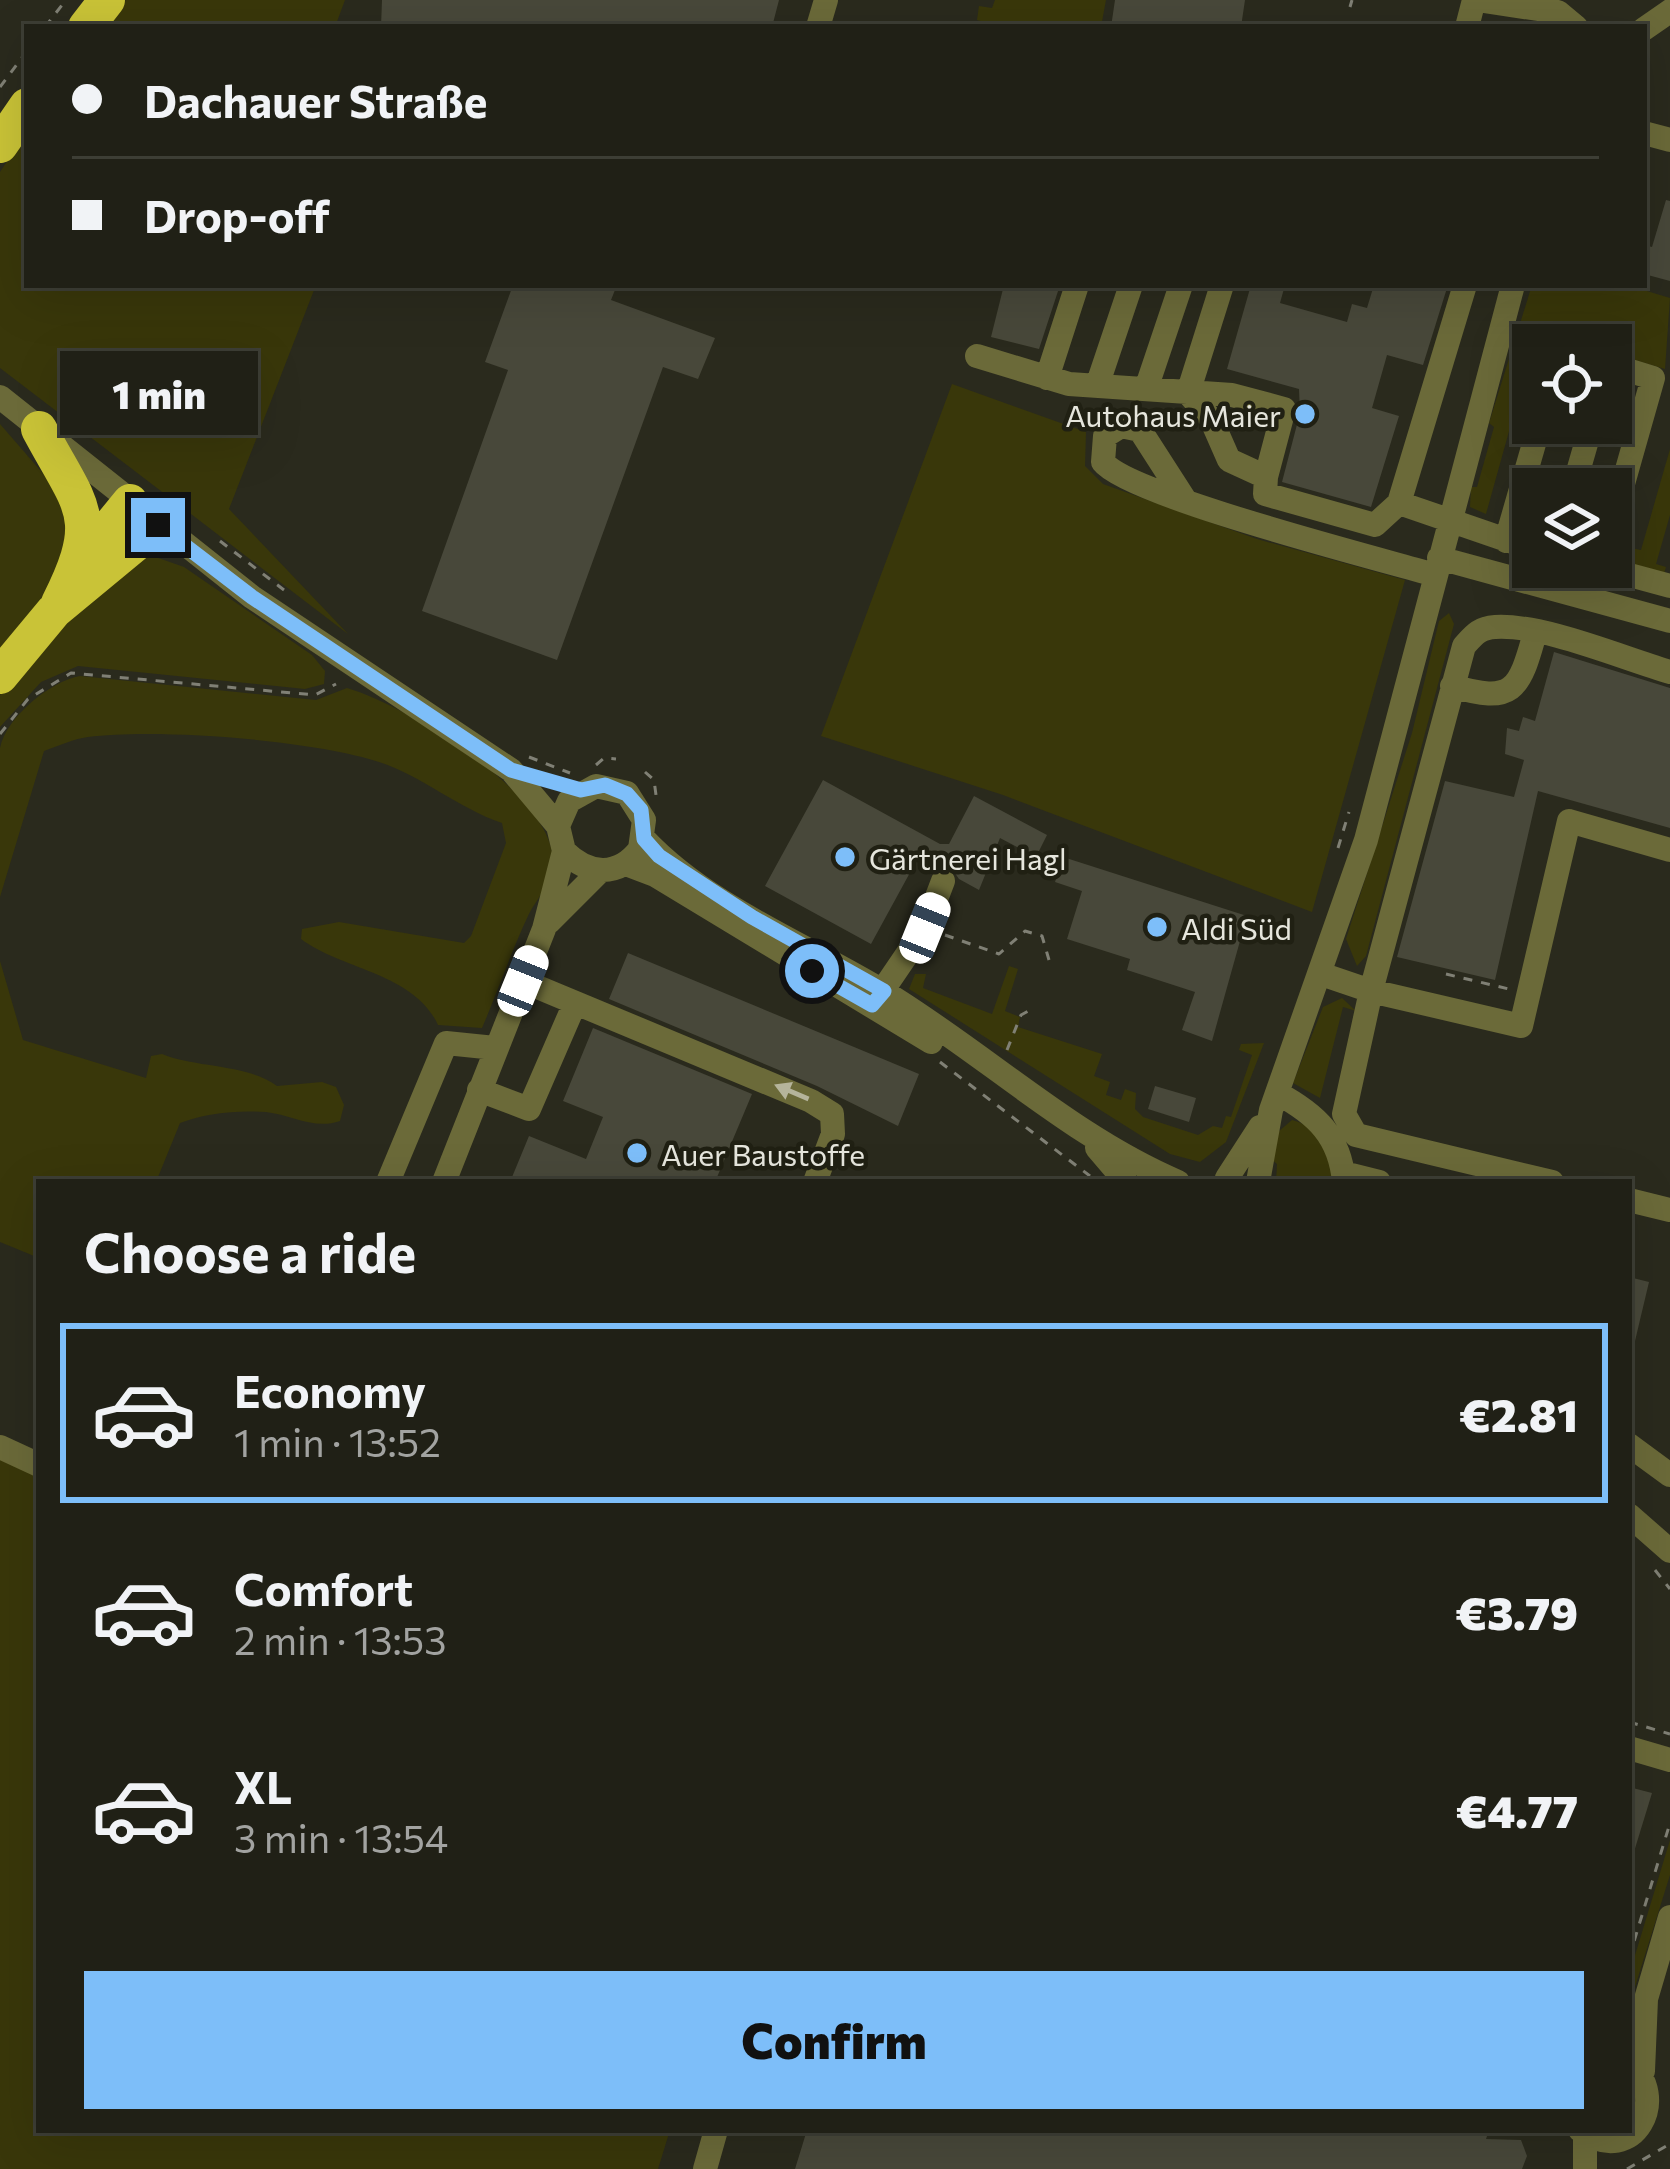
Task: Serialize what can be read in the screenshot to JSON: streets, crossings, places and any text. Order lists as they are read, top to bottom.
{
  "places": [
    "Autohaus Maier",
    "Gärtnerei Hagl",
    "Aldi Süd",
    "Auer Baustoffe"
  ],
  "page": {
    "banner": ["Dachauer Straße", "Drop-off"],
    "bubble": "1 min",
    "heading": "Choose a ride",
    "list": [
      {
        "name": "Economy",
        "note": "1 min · 13:52",
        "value": "€2.81"
      },
      {
        "name": "Comfort",
        "note": "2 min · 13:53",
        "value": "€3.79"
      },
      {
        "name": "XL",
        "note": "3 min · 13:54",
        "value": "€4.77"
      }
    ],
    "buttons": "Confirm"
  }
}
